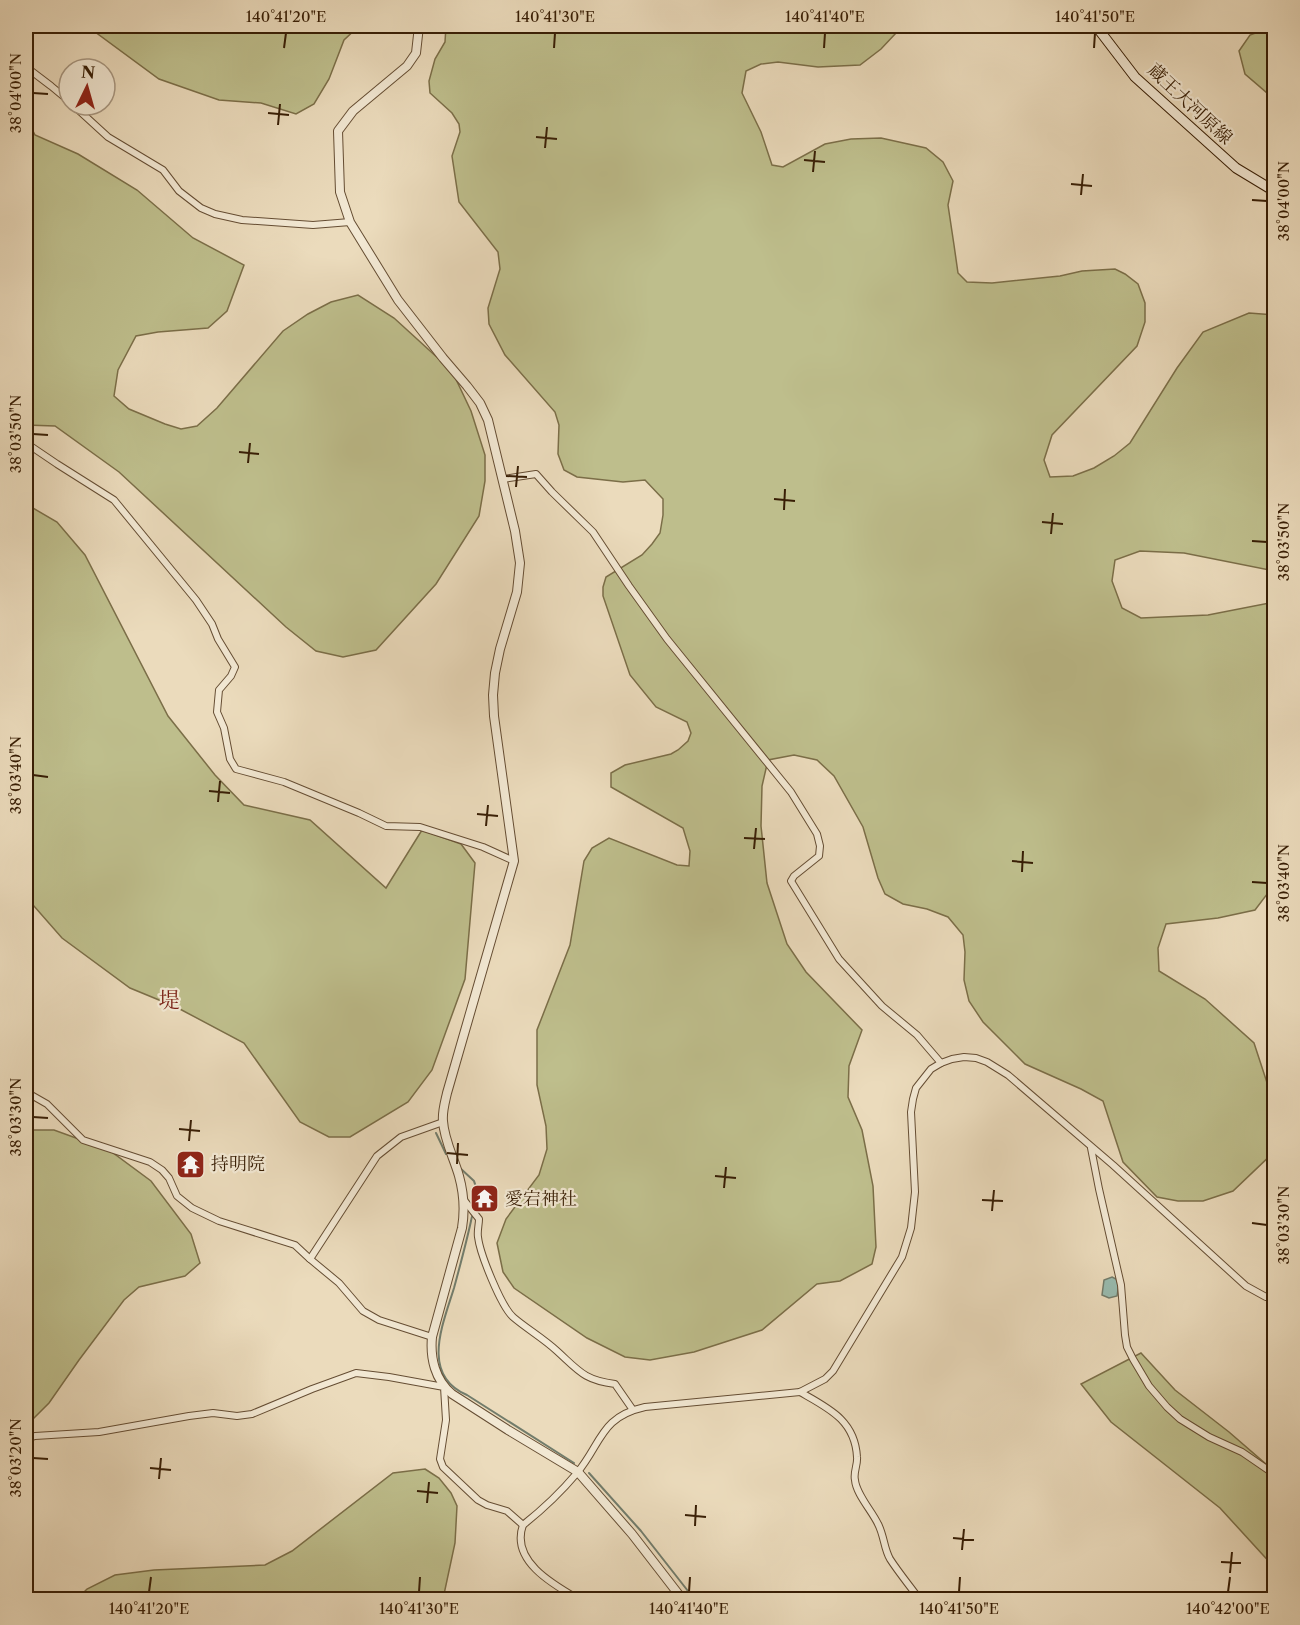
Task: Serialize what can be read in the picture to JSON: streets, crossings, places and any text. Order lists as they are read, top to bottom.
{
  "streets": {
    "main road": ["蔵王大河原線"]
  },
  "districts": ["堤"],
  "places": {
    "temple": ["持明院", "愛宕神社"]
  },
  "north": "top",
  "coordinates": [
    "140°41'20\"E",
    "140°41'30\"E",
    "140°41'40\"E",
    "140°41'50\"E",
    "38°04'00\"N",
    "38°03'50\"N",
    "38°03'40\"N",
    "38°03'30\"N",
    "38°03'20\"N",
    "140°42'00\"E"
  ]
}
